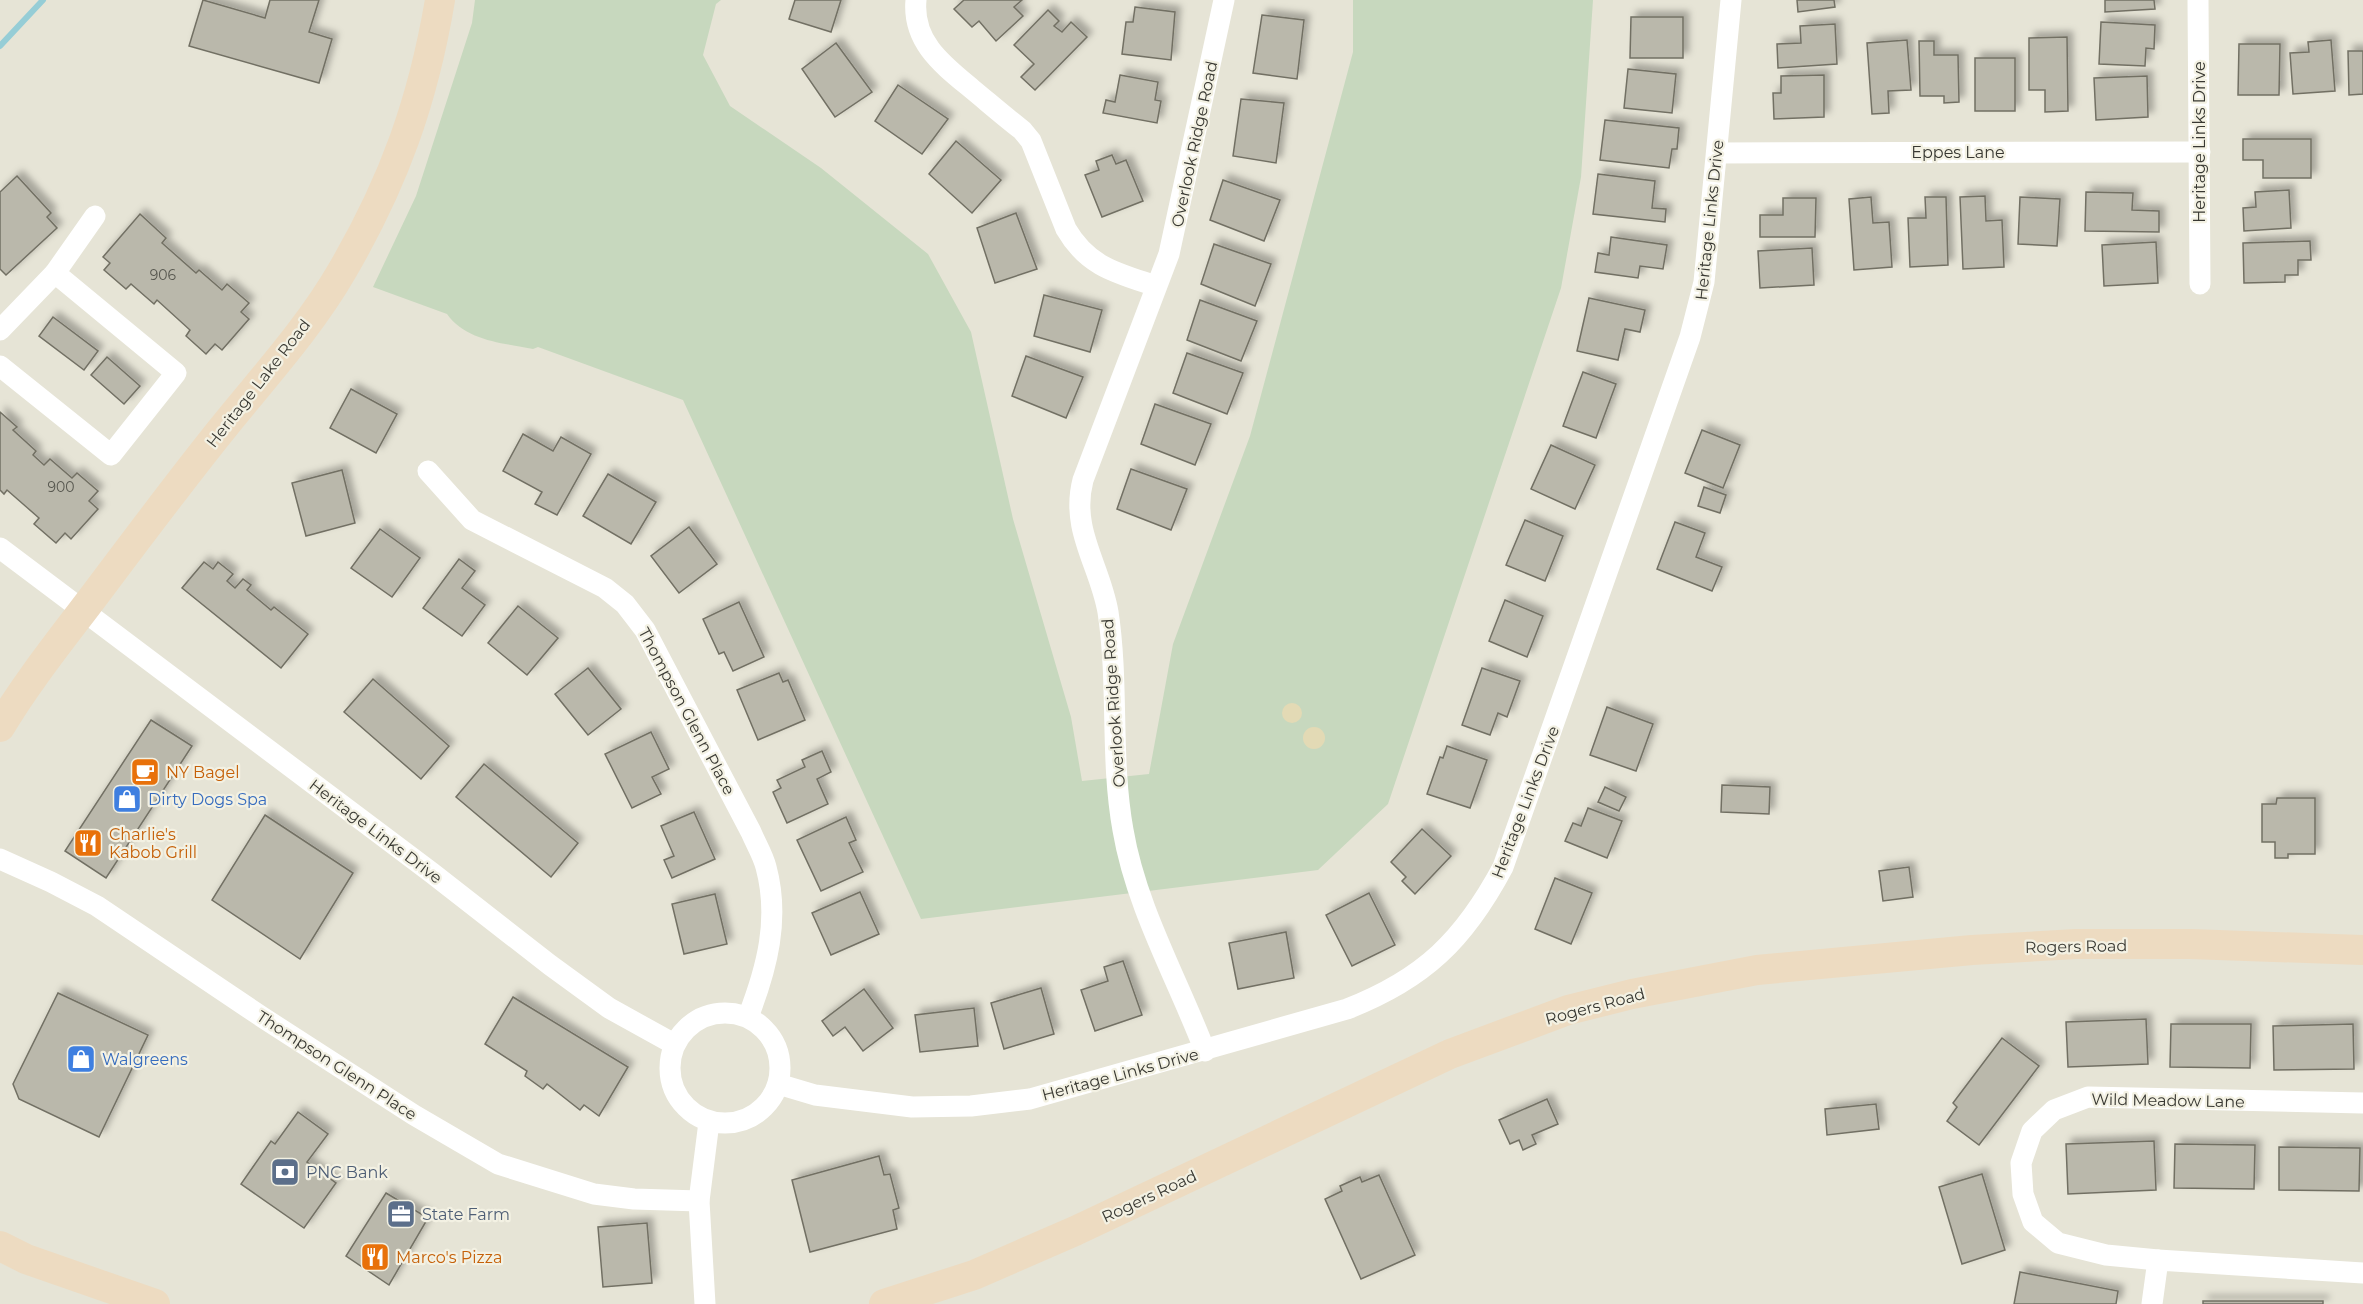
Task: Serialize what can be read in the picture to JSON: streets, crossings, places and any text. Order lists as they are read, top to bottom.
{
  "streets": {
    "main road": ["Heritage Lake Road", "Rogers Road"],
    "street": [
      "Heritage Links Drive",
      "Overlook Ridge Road",
      "Eppes Lane",
      "Thompson Glenn Place",
      "Wild Meadow Lane"
    ]
  },
  "crossings": [
    ["Heritage Links Drive", "Overlook Ridge Road"],
    ["Heritage Links Drive", "Eppes Lane"],
    ["Heritage Links Drive", "Heritage Lake Road"],
    ["Heritage Links Drive", "Thompson Glenn Place"]
  ],
  "places": {
    "cafe": ["NY Bagel"],
    "shop": ["Dirty Dogs Spa", "Walgreens"],
    "restaurant": ["Charlie's Kabob Grill", "Marco's Pizza"],
    "bank": ["PNC Bank"],
    "office": ["State Farm"]
  },
  "house_numbers": ["906", "900"]
}
